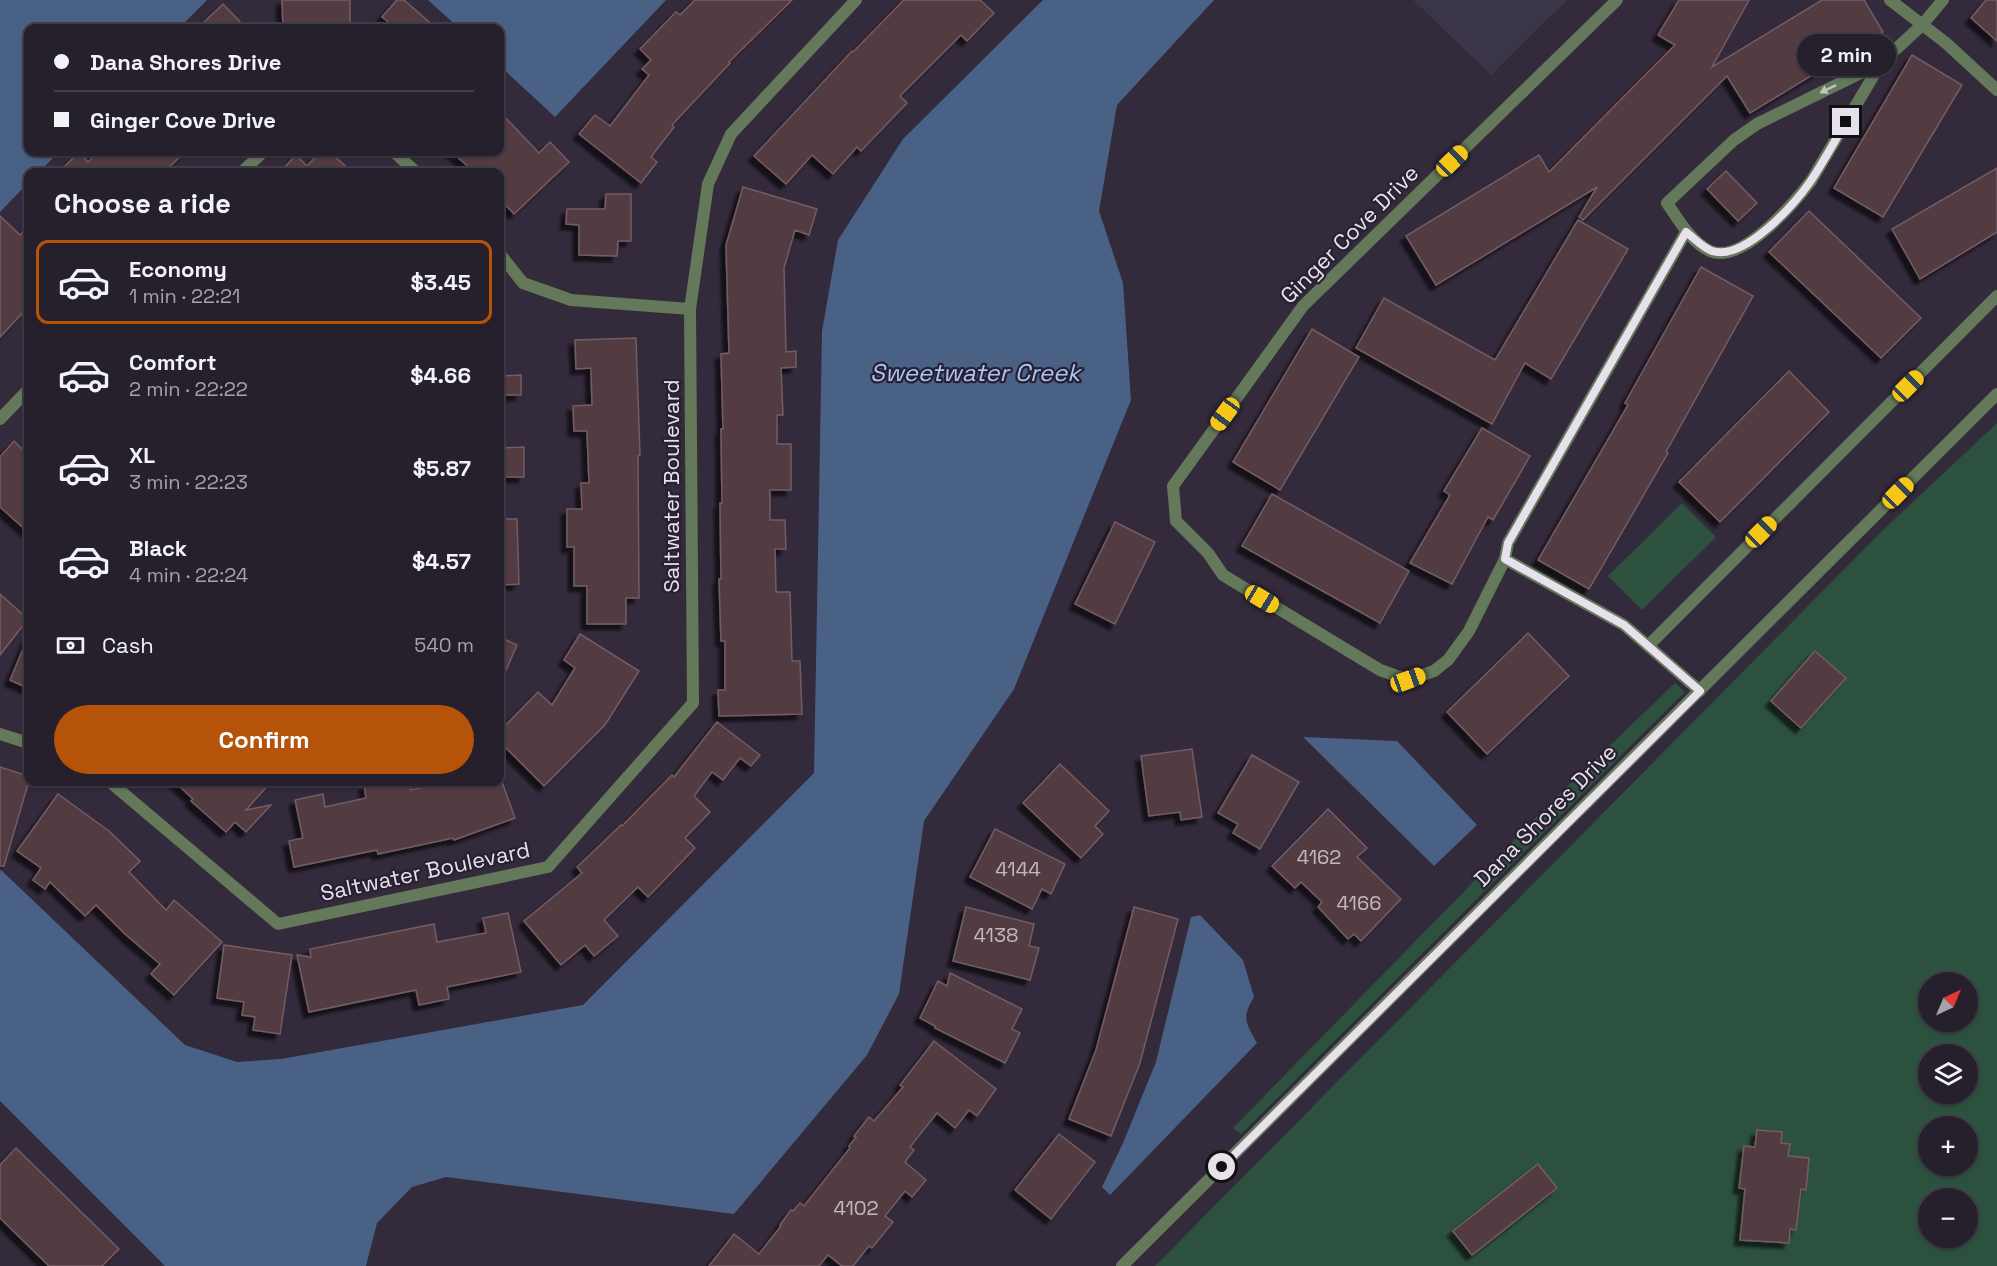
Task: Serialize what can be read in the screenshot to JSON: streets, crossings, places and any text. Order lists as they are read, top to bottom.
{
  "streets": {
    "street": ["Ginger Cove Drive", "Saltwater Boulevard", "Dana Shores Drive"]
  },
  "water": ["Sweetwater Creek"],
  "house_numbers": [
    "4162",
    "4144",
    "4166",
    "4138",
    "4102"
  ],
  "north": "top right",
  "page": {
    "banner": ["Dana Shores Drive", "Ginger Cove Drive"],
    "bubble": "2 min",
    "heading": "Choose a ride",
    "list": [
      {
        "name": "Economy",
        "note": "1 min · 22:21",
        "value": "$3.45"
      },
      {
        "name": "Comfort",
        "note": "2 min · 22:22",
        "value": "$4.66"
      },
      {
        "name": "XL",
        "note": "3 min · 22:23",
        "value": "$5.87"
      },
      {
        "name": "Black",
        "note": "4 min · 22:24",
        "value": "$4.57"
      }
    ],
    "pay": ["Cash", "540 m"],
    "buttons": "Confirm",
    "map_buttons": ["+", "−"]
  }
}
